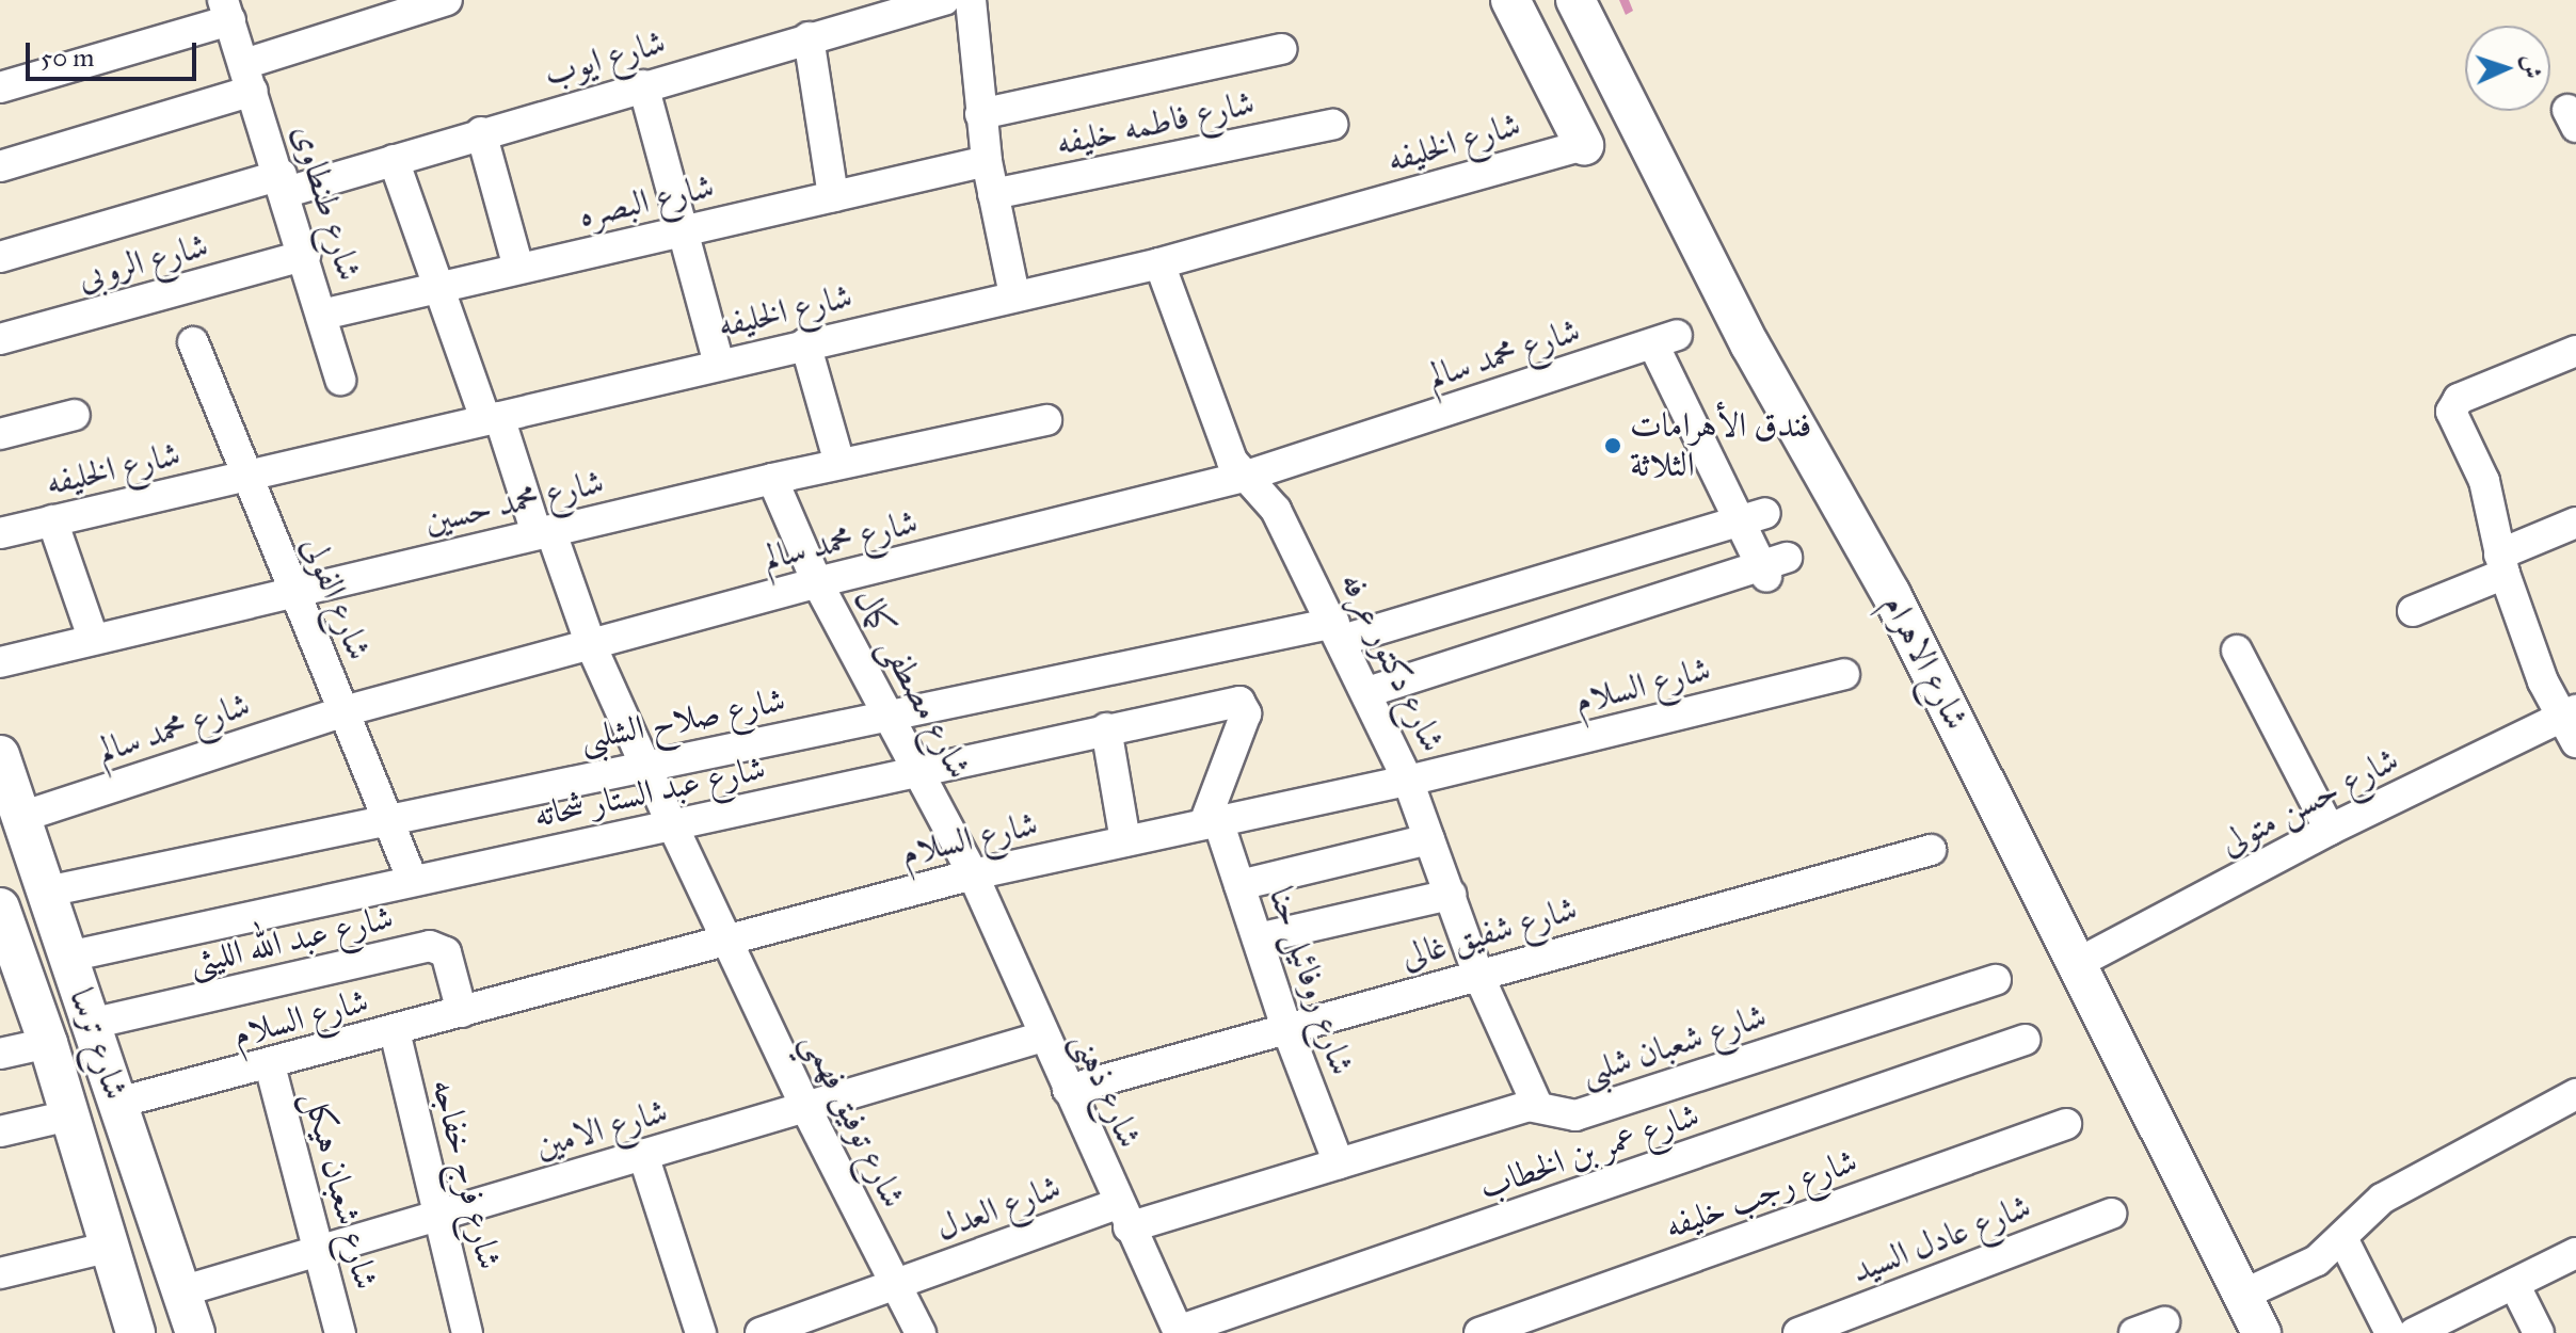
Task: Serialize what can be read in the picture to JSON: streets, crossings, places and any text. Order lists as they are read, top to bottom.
{
  "streets": {
    "main road": ["شارع الاهرام", "شارع ترسا"],
    "street": [
      "شارع ايوب",
      "شارع فاطمه خليفه",
      "شارع الخليفه",
      "شارع البصره",
      "شارع طنطاوى",
      "شارع الروبى",
      "شارع محمد سالم",
      "شارع محمد حسين",
      "شارع الفولى",
      "شارع دكتور عرفه",
      "شارع مصطفى كمال",
      "شارع السلام",
      "شارع صلاح الشلبى",
      "شارع عبد الستار شحاته",
      "شارع حسن متولى",
      "شارع شفيق غالى",
      "شارع عبد الله الليثى",
      "شارع روفائيل حنا",
      "شارع شعبان شلبى",
      "شارع ذهنى",
      "شارع توفيق فهمي",
      "شارع الامين",
      "شارع عمر بن الخطاب",
      "شارع فرج خفاجه",
      "شارع شعبان هيكل",
      "شارع رجب خليفه",
      "شارع العدل",
      "شارع عادل السيد"
    ]
  },
  "crossings": [
    ["شارع ايوب", "شارع طنطاوى"],
    ["شارع ايوب", "شارع توفيق فهمي"],
    ["شارع الخليفه", "شارع الفولى"],
    ["شارع الخليفه", "شارع دكتور عرفه"],
    ["شارع الخليفه", "شارع توفيق فهمي"],
    ["شارع البصره", "شارع طنطاوى"],
    ["شارع البصره", "شارع توفيق فهمي"],
    ["شارع طنطاوى", "شارع الروبى"],
    ["شارع محمد سالم", "شارع الفولى"],
    ["شارع محمد سالم", "شارع دكتور عرفه"],
    ["شارع محمد سالم", "شارع مصطفى كمال"],
    ["شارع محمد سالم", "شارع صلاح الشلبى"],
    ["شارع محمد سالم", "شارع ترسا"],
    ["شارع محمد سالم", "شارع توفيق فهمي"],
    ["شارع محمد حسين", "شارع الفولى"],
    ["شارع محمد حسين", "شارع مصطفى كمال"],
    ["شارع محمد حسين", "شارع توفيق فهمي"],
    ["شارع الفولى", "شارع صلاح الشلبى"],
    ["شارع الفولى", "شارع عبد الستار شحاته"],
    ["شارع دكتور عرفه", "شارع السلام"],
    ["شارع دكتور عرفه", "شارع صلاح الشلبى"],
    ["شارع دكتور عرفه", "شارع شفيق غالى"],
    ["شارع دكتور عرفه", "شارع شعبان شلبى"],
    ["شارع الاهرام", "شارع حسن متولى"],
    ["شارع مصطفى كمال", "شارع السلام"],
    ["شارع مصطفى كمال", "شارع صلاح الشلبى"],
    ["شارع مصطفى كمال", "شارع عبد الستار شحاته"],
    ["شارع مصطفى كمال", "شارع ذهنى"],
    ["شارع السلام", "شارع عبد الستار شحاته"],
    ["شارع السلام", "شارع عبد الله الليثى"],
    ["شارع السلام", "شارع روفائيل حنا"],
    ["شارع السلام", "شارع ترسا"],
    ["شارع السلام", "شارع ذهنى"],
    ["شارع السلام", "شارع توفيق فهمي"],
    ["شارع السلام", "شارع فرج خفاجه"],
    ["شارع السلام", "شارع شعبان هيكل"],
    ["شارع صلاح الشلبى", "شارع ترسا"],
    ["شارع صلاح الشلبى", "شارع توفيق فهمي"],
    ["شارع عبد الستار شحاته", "شارع روفائيل حنا"],
    ["شارع عبد الستار شحاته", "شارع ترسا"],
    ["شارع عبد الستار شحاته", "شارع توفيق فهمي"],
    ["شارع شفيق غالى", "شارع روفائيل حنا"],
    ["شارع شفيق غالى", "شارع ذهنى"],
    ["شارع عبد الله الليثى", "شارع ترسا"],
    ["شارع ترسا", "شارع الامين"],
    ["شارع ذهنى", "شارع الامين"],
    ["شارع ذهنى", "شارع عمر بن الخطاب"],
    ["شارع ذهنى", "شارع العدل"],
    ["شارع توفيق فهمي", "شارع الامين"],
    ["شارع توفيق فهمي", "شارع العدل"],
    ["شارع الامين", "شارع فرج خفاجه"],
    ["شارع الامين", "شارع شعبان هيكل"]
  ],
  "places": ["فندق الأهرامات الثلاثة"],
  "scale_bar": "50 m",
  "north": "right"
}
